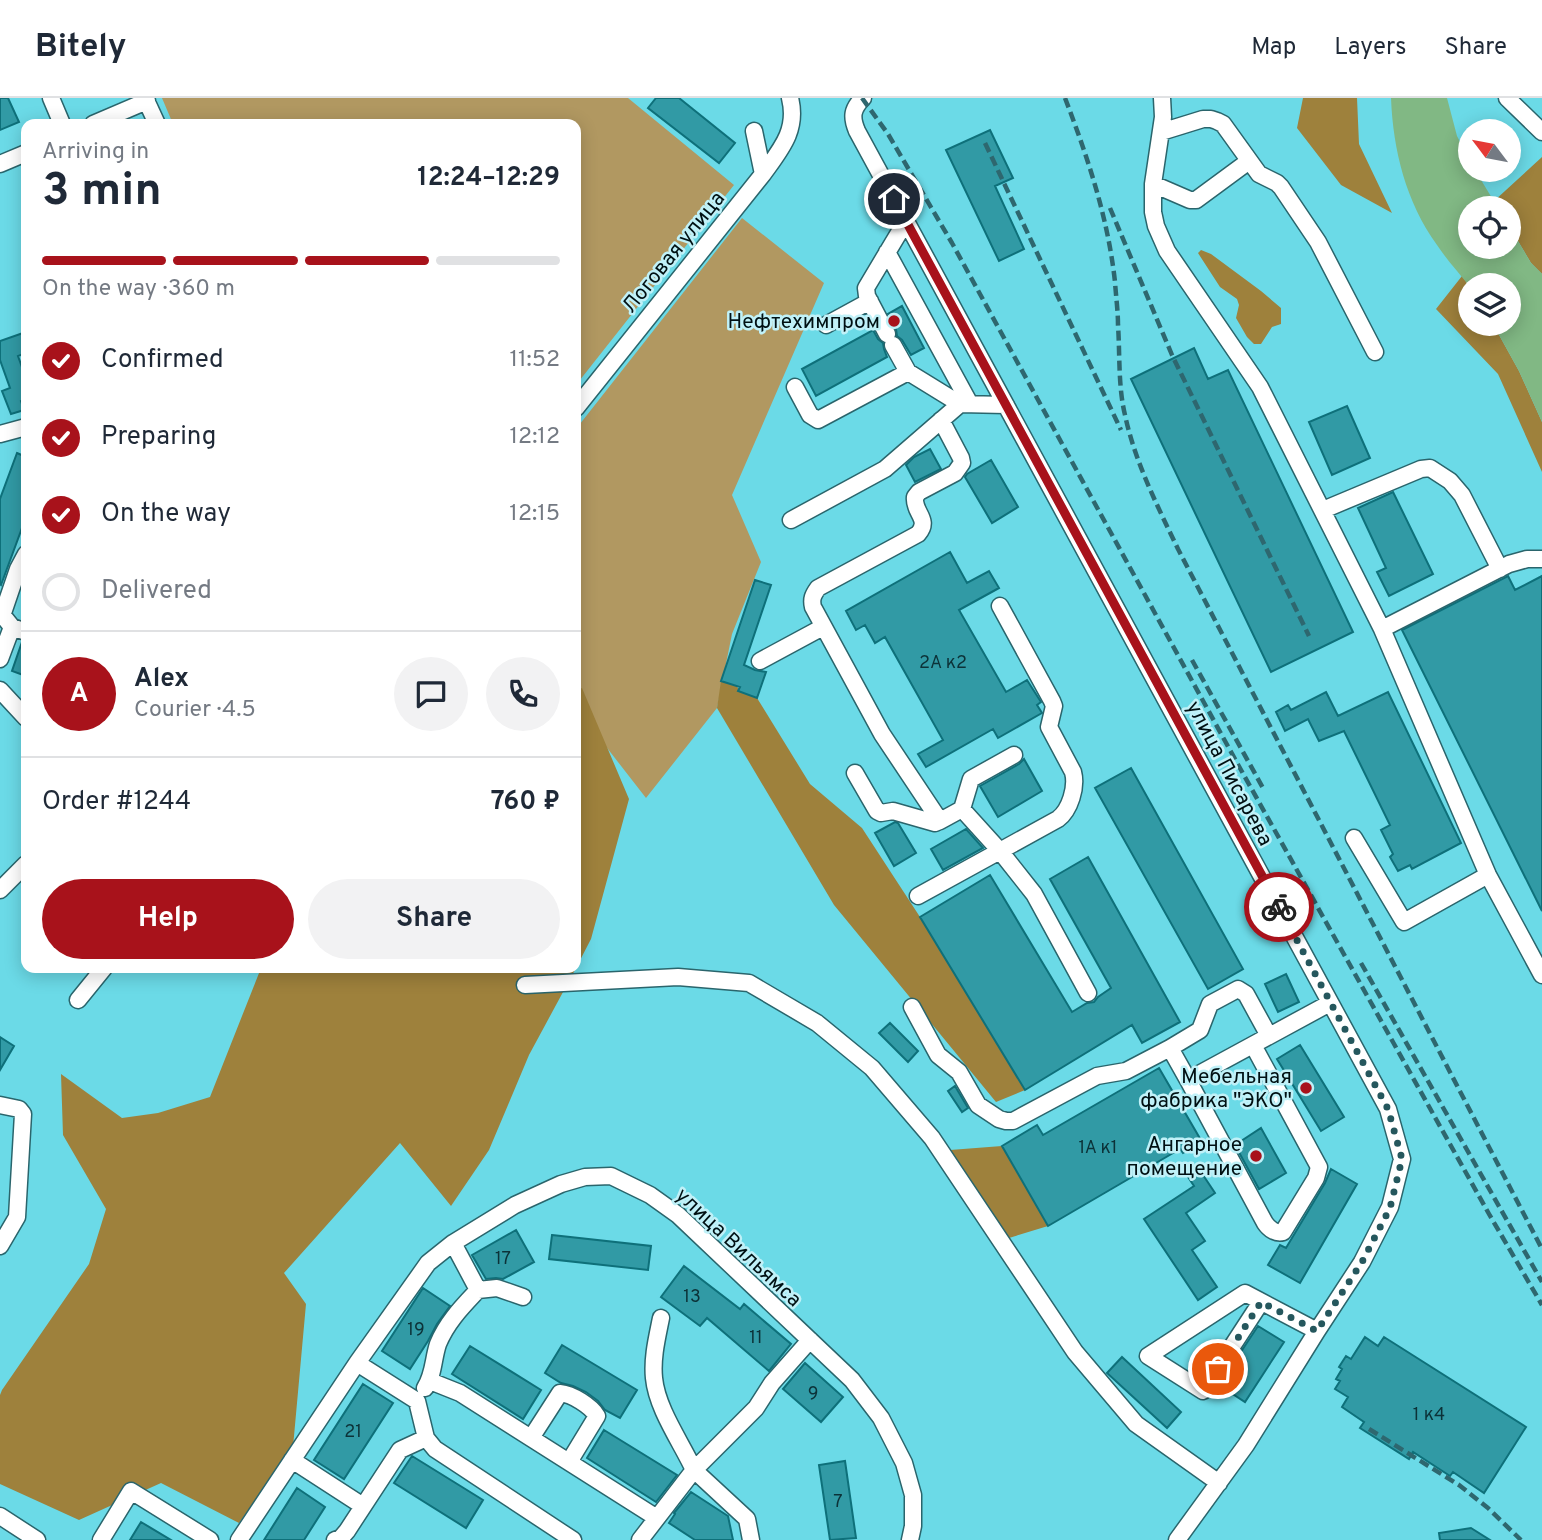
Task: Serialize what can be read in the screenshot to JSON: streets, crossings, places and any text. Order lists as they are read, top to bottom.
{
  "streets": {
    "street": ["Логовая улица", "улица Писарева", "улица Вильямса"]
  },
  "places": ["Нефтехимпром", "Мебельная фабрика \"ЭКО\"", "Ангарное помещение"],
  "house_numbers": [
    "2А к2",
    "1А к1",
    "17",
    "13",
    "19",
    "11",
    "9",
    "1 к4",
    "21",
    "7"
  ],
  "north": "top left",
  "page": {
    "header": "Bitely",
    "nav": ["Map", "Layers", "Share"],
    "heading": ["3 min", "Arriving in", "12:24–12:29"],
    "panel": [
      "Alex",
      "Courier · 4.5",
      "Order #1244",
      "760 ₽"
    ],
    "bar": "On the way · 360 m",
    "list": [
      ["Confirmed", "11:52"],
      ["Preparing", "12:12"],
      ["On the way", "12:15"],
      "Delivered"
    ],
    "round": "A",
    "buttons": ["Help", "Share"]
  }
}
